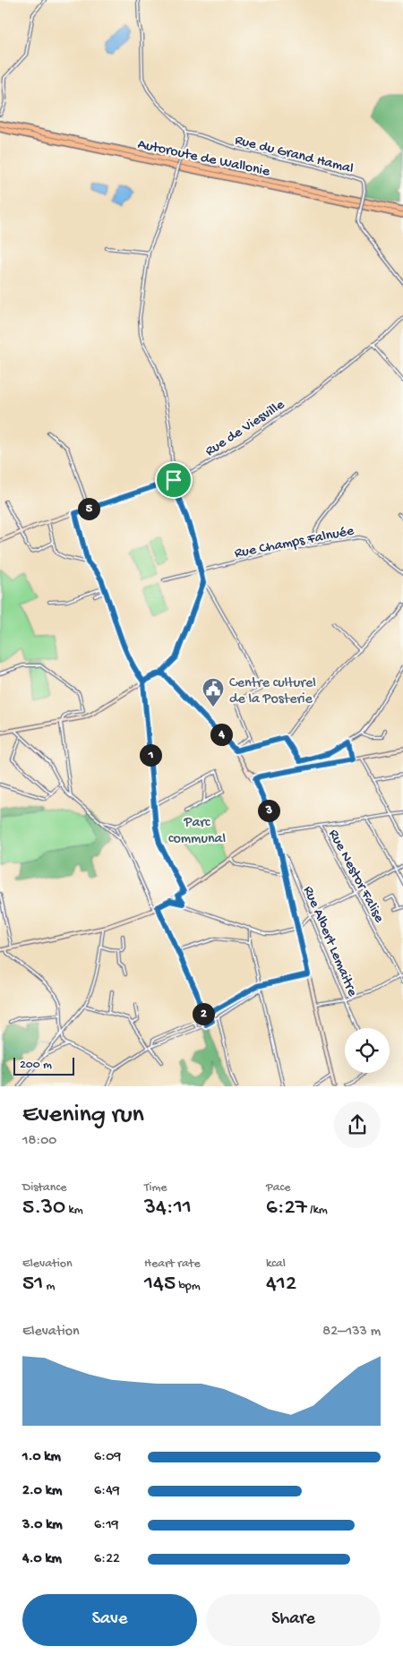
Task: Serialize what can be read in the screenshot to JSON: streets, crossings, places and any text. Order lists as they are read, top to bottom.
{
  "streets": {
    "highway": ["Autoroute de Wallonie"],
    "main road": ["Rue de Viesville"],
    "street": [
      "Rue du Grand Hamal",
      "Rue Champs Falnuée",
      "Rue Nestor Falise",
      "Rue Albert Lemaitre"
    ]
  },
  "parks": ["Parc communal"],
  "places": {
    "public building": ["Centre culturel de la Posterie"]
  },
  "scale_bar": "200 m",
  "page": {
    "pins": [
      "5",
      "4",
      "1",
      "3",
      "2"
    ],
    "scale": "200 m",
    "heading": ["Evening run", "18:00"],
    "stats": [
      ["Distance", "5.30 km"],
      ["Time", "34:11"],
      ["Pace", "6:27 /km"],
      ["Elevation", "51 m"],
      ["Heart rate", "145 bpm"],
      ["kcal", "412"]
    ],
    "chart": ["Elevation", "82–133 m"],
    "list": [
      {
        "name": "1.0 km",
        "note": "6:09"
      },
      {
        "name": "2.0 km",
        "note": "6:49"
      },
      {
        "name": "3.0 km",
        "note": "6:19"
      },
      {
        "name": "4.0 km",
        "note": "6:22"
      }
    ],
    "buttons": ["Save", "Share"]
  }
}
